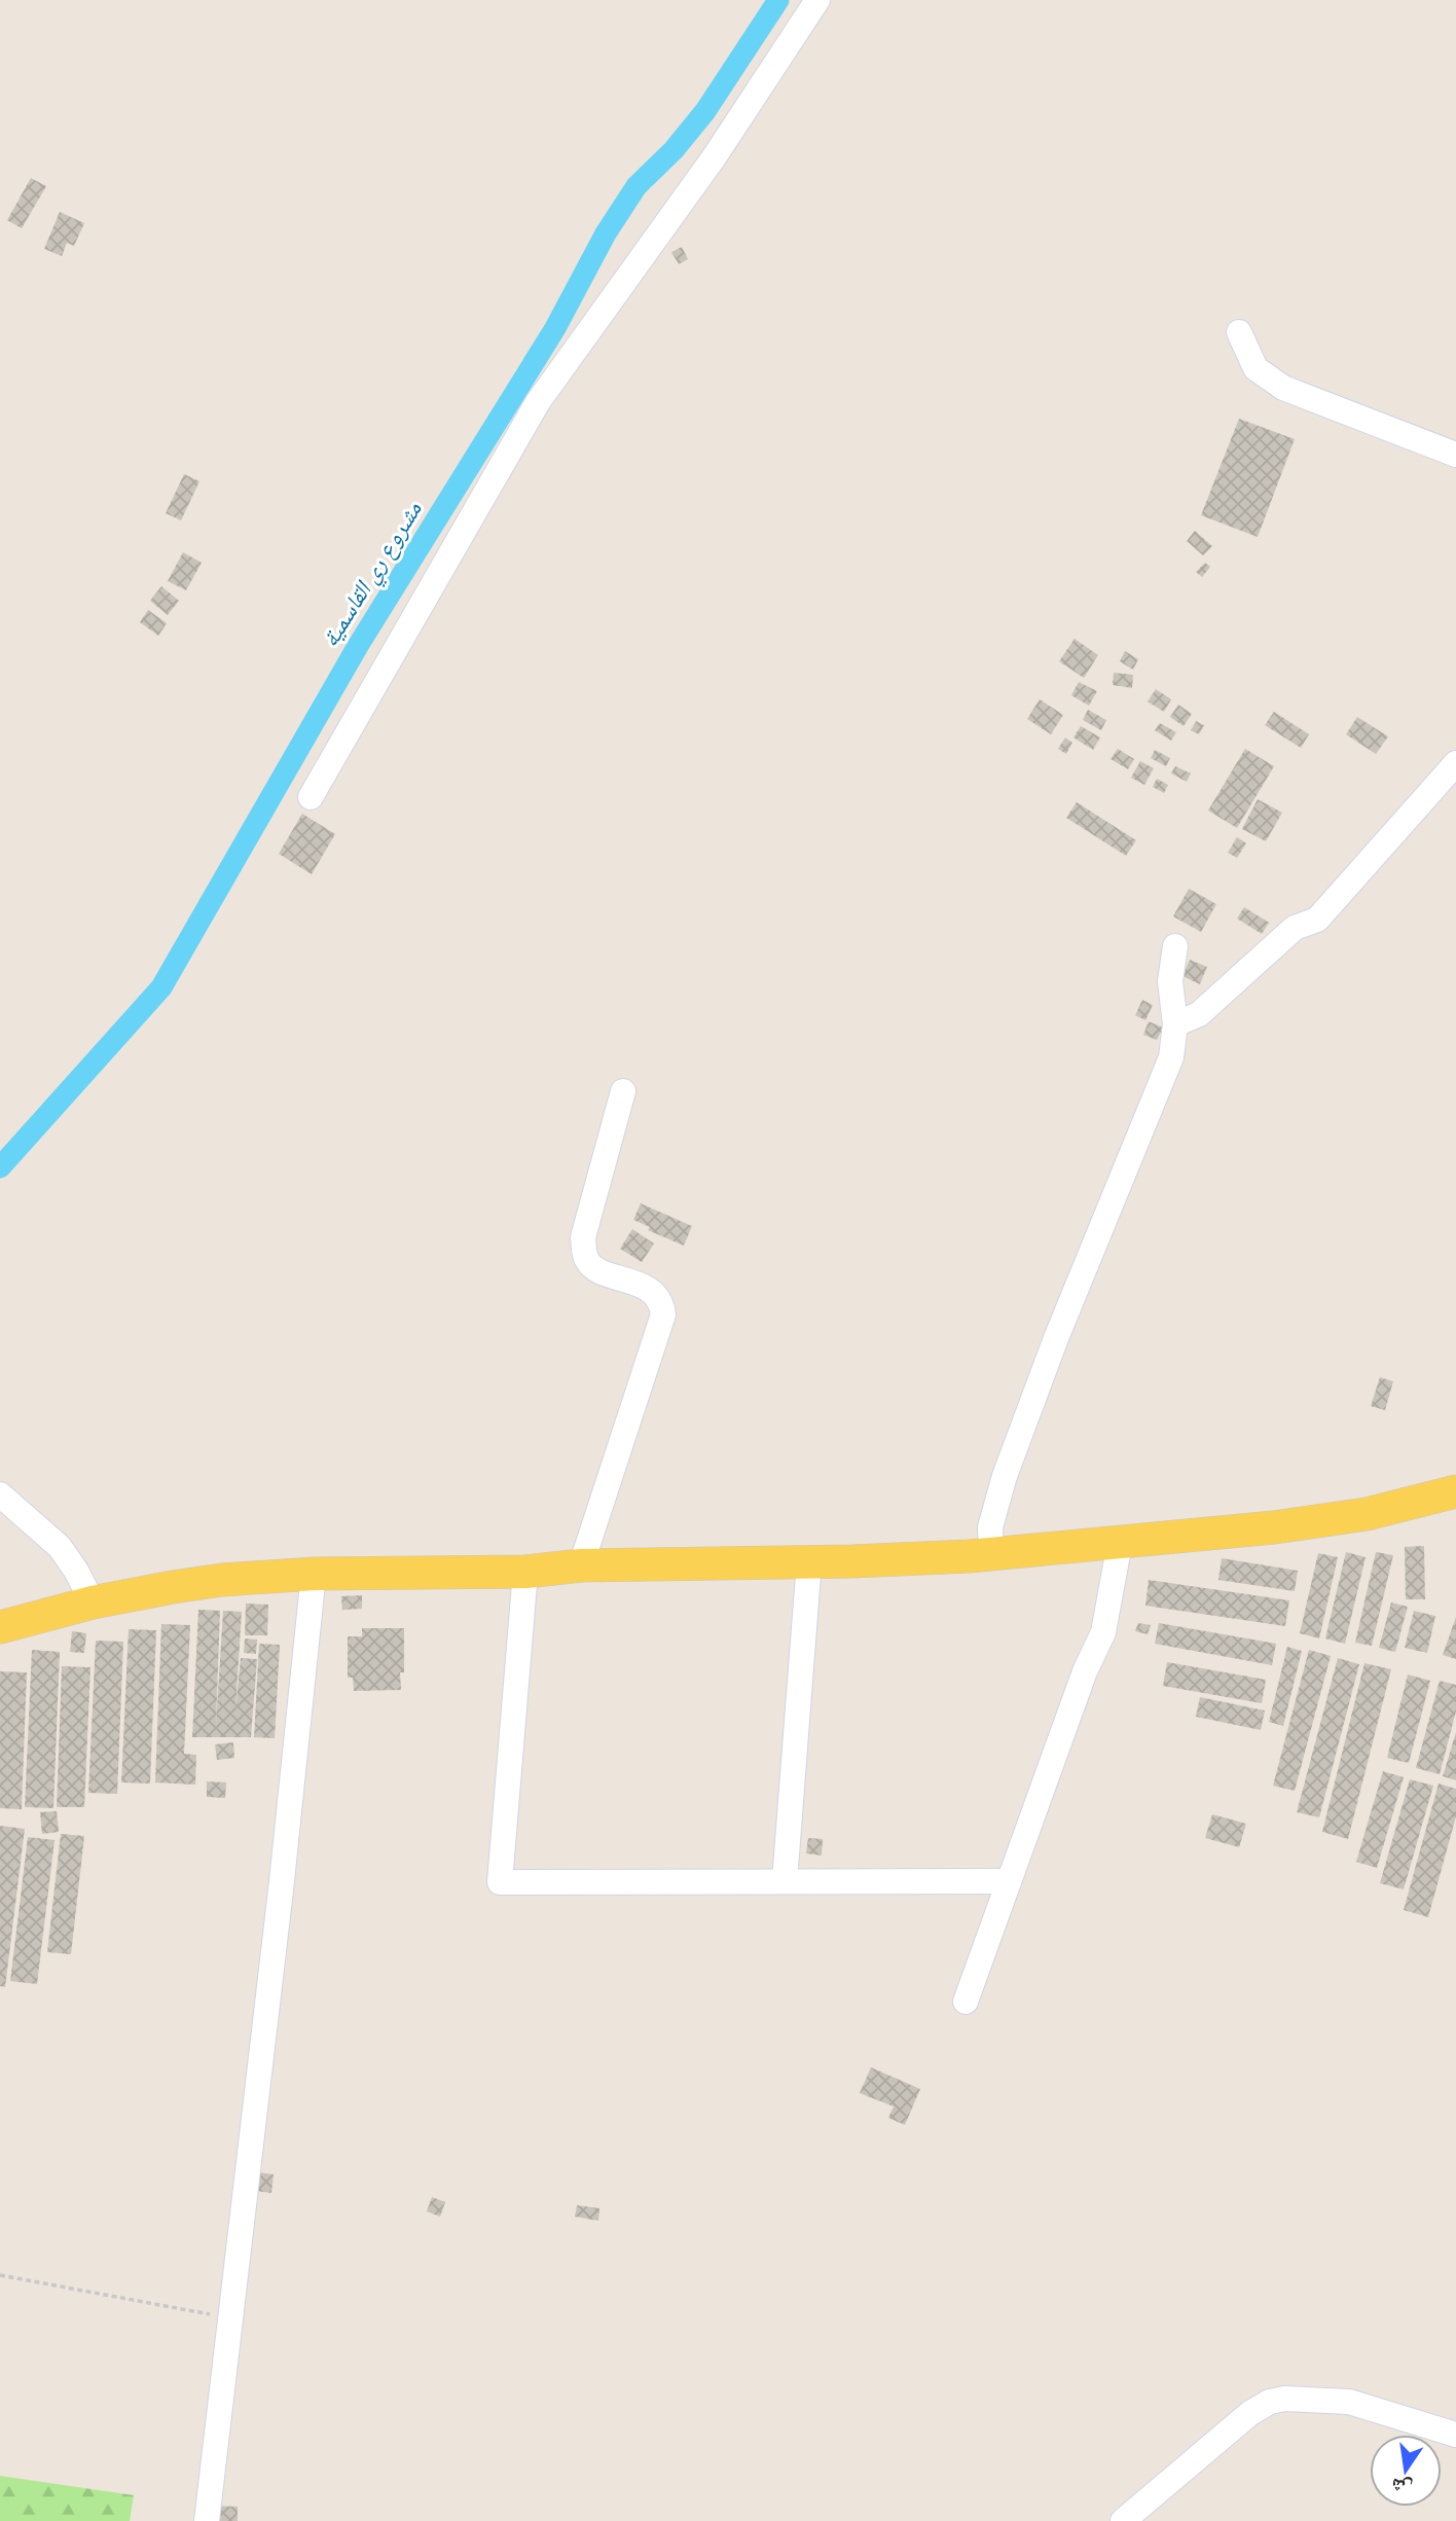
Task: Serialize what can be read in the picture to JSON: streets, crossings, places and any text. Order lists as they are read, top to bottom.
{
  "water": ["مشروع ري القاسمية"],
  "north": "bottom"
}
